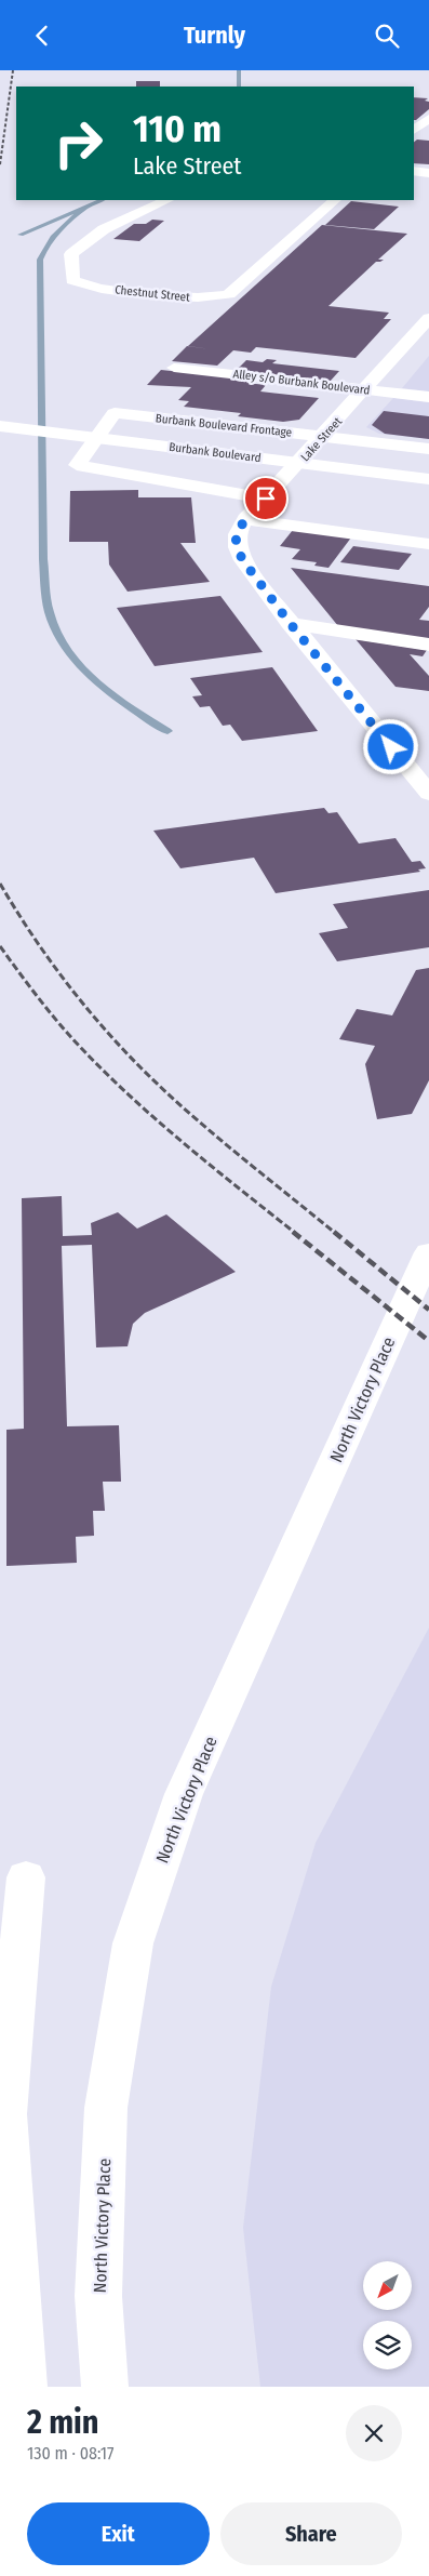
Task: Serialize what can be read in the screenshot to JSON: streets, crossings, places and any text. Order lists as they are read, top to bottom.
{
  "streets": {
    "street": [
      "Chestnut Street",
      "Alley s/o Burbank Boulevard",
      "Burbank Boulevard Frontage",
      "Lake Street",
      "Burbank Boulevard",
      "North Victory Place"
    ]
  },
  "crossings": [
    ["Alley s/o Burbank Boulevard", "Lake Street"],
    ["Burbank Boulevard Frontage", "Lake Street"]
  ],
  "north": "bottom left",
  "page": {
    "header": "Turnly",
    "turn": ["110 m", "Lake Street"],
    "heading": ["2 min", "130 m · 08:17"],
    "buttons": ["Exit", "Share"]
  }
}
